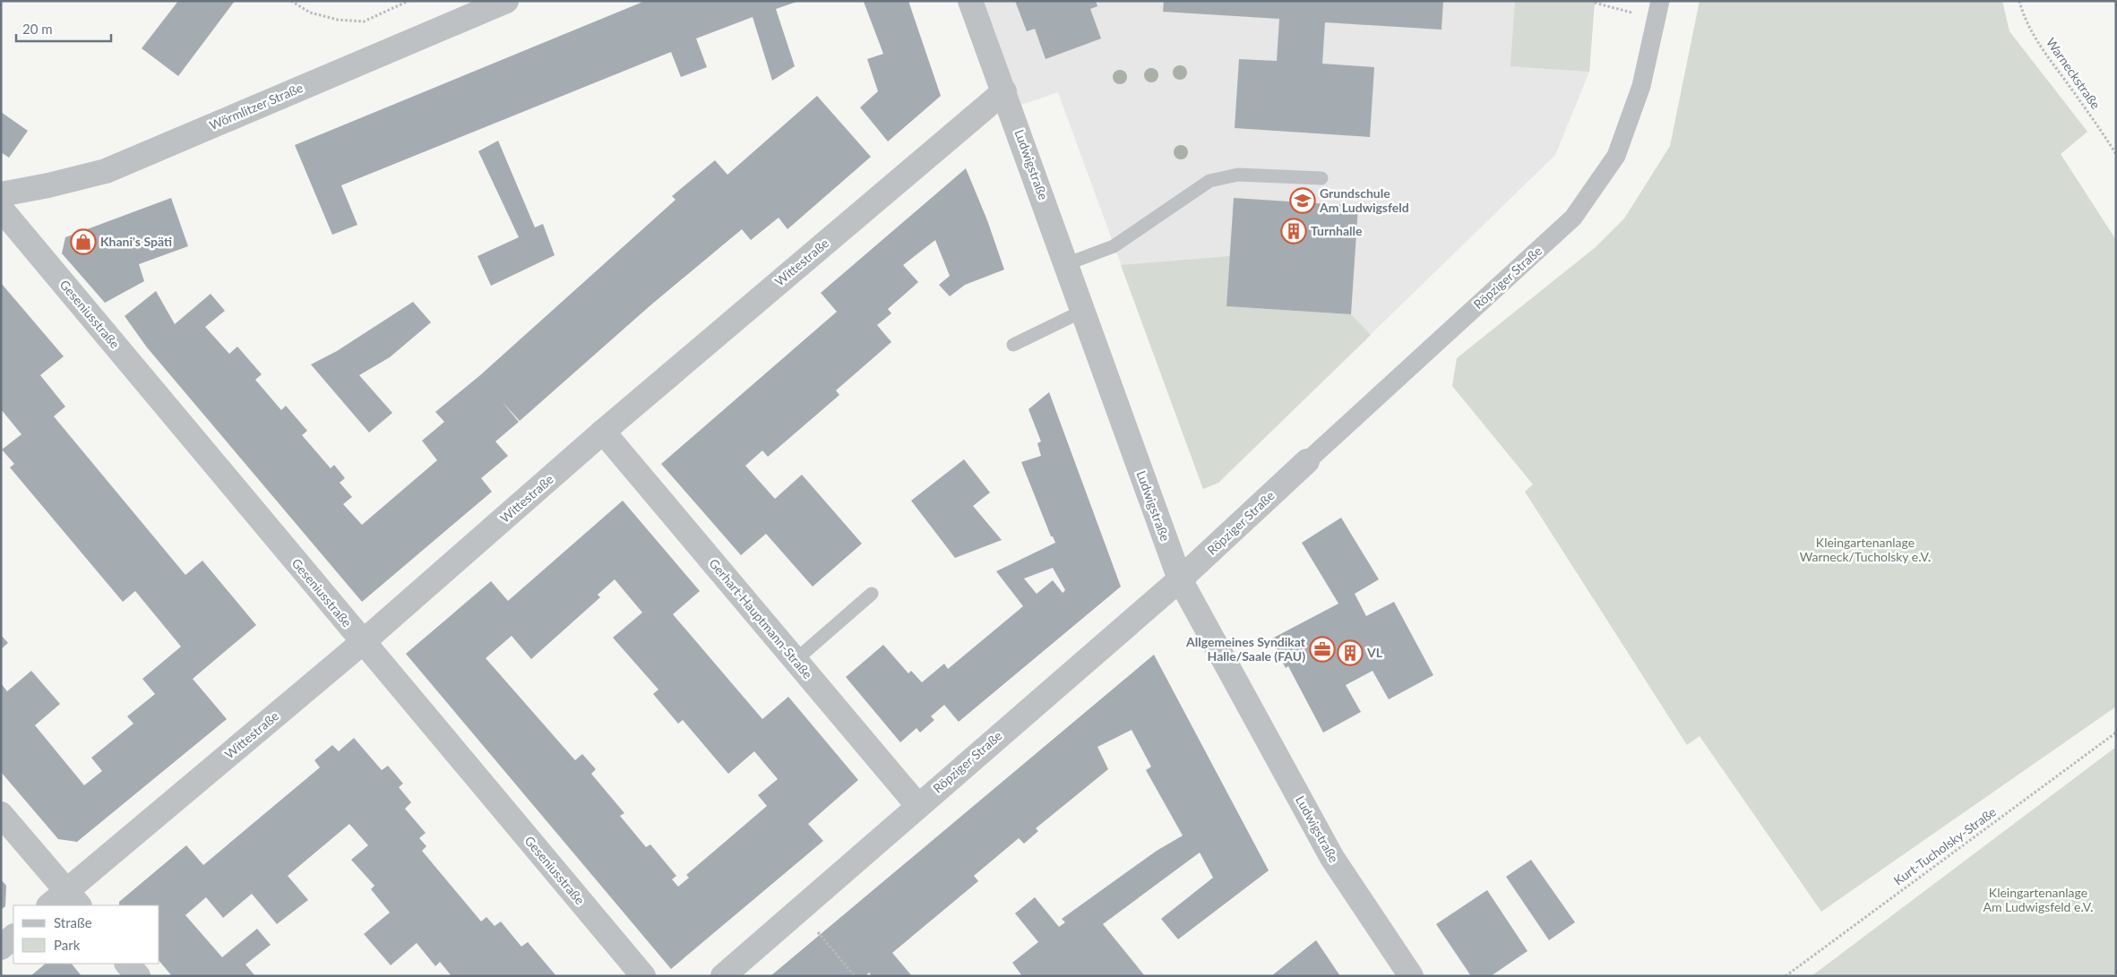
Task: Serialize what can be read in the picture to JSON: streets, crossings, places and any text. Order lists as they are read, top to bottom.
{
  "streets": {
    "street": [
      "Wörmlitzer Straße",
      "Ludwigstraße",
      "Wittestraße",
      "Röpziger Straße",
      "Geseniusstraße",
      "Gerhart-Hauptmann-Straße"
    ],
    "path": ["Warneckstraße", "Kurt-Tucholsky-Straße"]
  },
  "crossings": [
    ["Ludwigstraße", "Wittestraße"],
    ["Ludwigstraße", "Röpziger Straße"],
    ["Wittestraße", "Geseniusstraße"],
    ["Wittestraße", "Gerhart-Hauptmann-Straße"],
    ["Röpziger Straße", "Gerhart-Hauptmann-Straße"]
  ],
  "parks": ["Kleingartenanlage Warneck/Tucholsky e.V.", "Kleingartenanlage Am Ludwigsfeld e.V."],
  "places": {
    "school or university": ["Grundschule Am Ludwigsfeld"],
    "building": ["Turnhalle", "VL"],
    "shop": ["Khani's Späti"],
    "office": ["Allgemeines Syndikat Halle/Saale (FAU)"]
  },
  "legend": ["Straße", "Park"],
  "scale_bar": "20 m"
}
